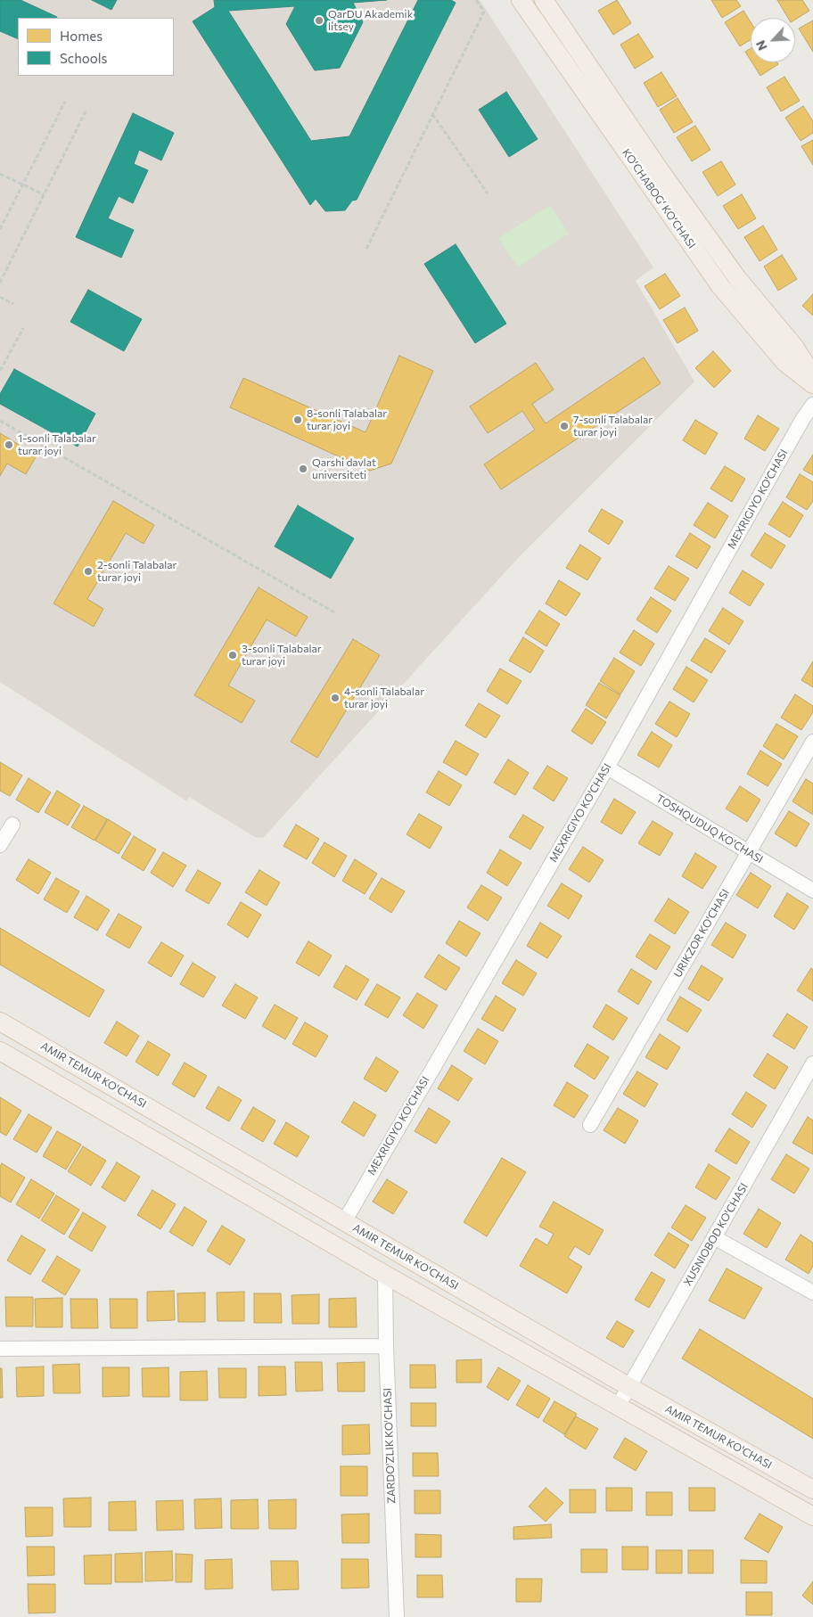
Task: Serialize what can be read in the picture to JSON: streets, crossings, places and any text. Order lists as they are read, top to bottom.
{
  "streets": {
    "main road": ["KO‘CHABOG‘ KO‘CHASI", "AMIR TEMUR KO'CHASI"],
    "street": [
      "MEXRIGIYO KO'CHASI",
      "TOSHQUDUQ KO'CHASI",
      "URIKZOR KO'CHASI",
      "XUSNIOBOD KO'CHASI",
      "ZARDO'ZLIK KO'CHASI"
    ]
  },
  "crossings": [
    ["MEXRIGIYO KO'CHASI", "TOSHQUDUQ KO'CHASI"],
    ["MEXRIGIYO KO'CHASI", "AMIR TEMUR KO'CHASI"],
    ["TOSHQUDUQ KO'CHASI", "URIKZOR KO'CHASI"],
    ["AMIR TEMUR KO'CHASI", "XUSNIOBOD KO'CHASI"],
    ["AMIR TEMUR KO'CHASI", "ZARDO'ZLIK KO'CHASI"]
  ],
  "places": [
    "QarDU Akademik litsey",
    "8-sonli Talabalar turar joyi",
    "7-sonli Talabalar turar joyi",
    "1-sonli Talabalar turar joyi",
    "Qarshi davlat universiteti",
    "2-sonli Talabalar turar joyi",
    "3-sonli Talabalar turar joyi",
    "4-sonli Talabalar turar joyi"
  ],
  "legend": ["Homes", "Schools"],
  "north": "bottom left"
}
